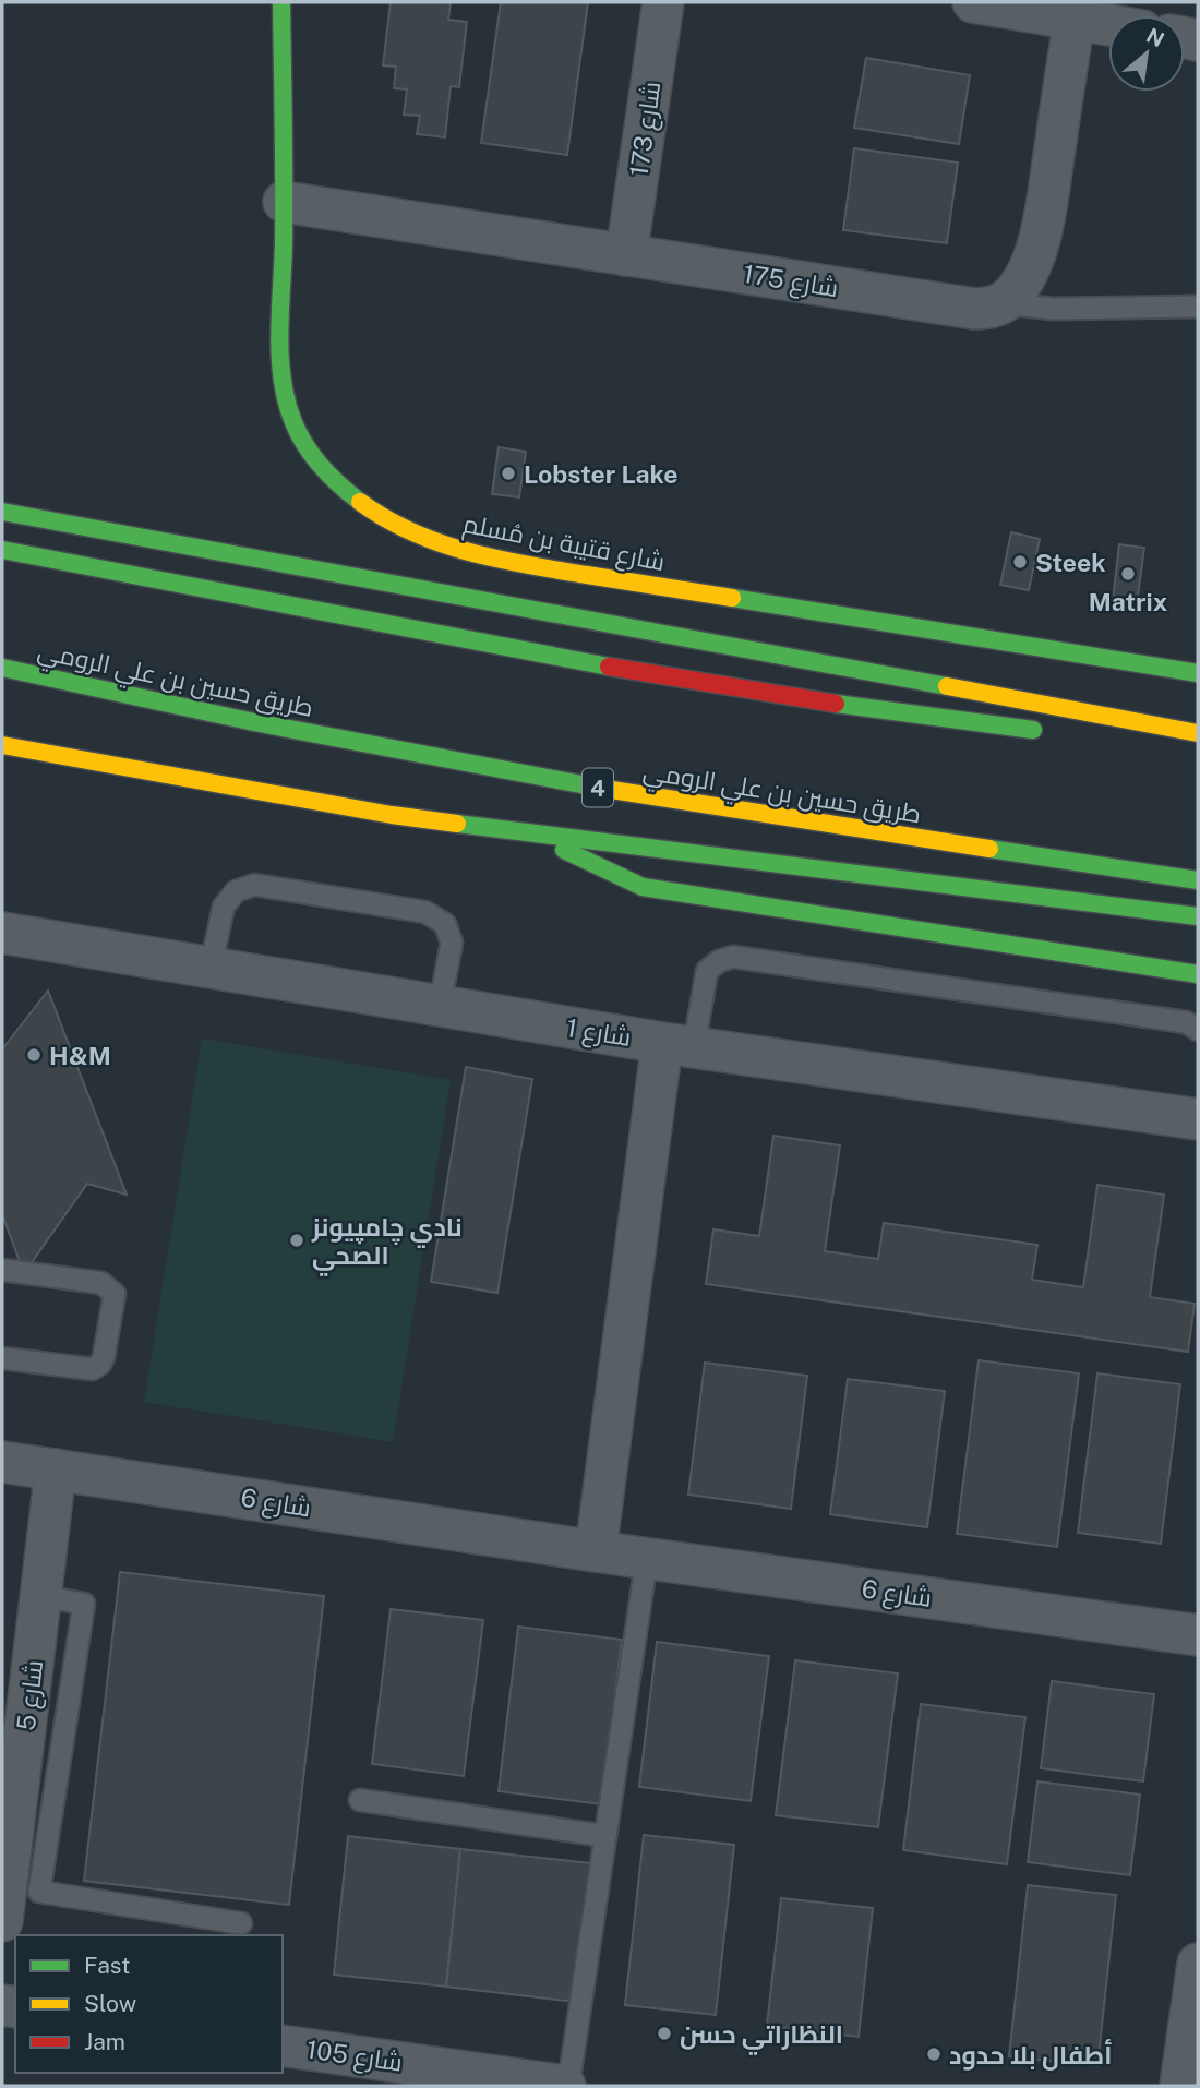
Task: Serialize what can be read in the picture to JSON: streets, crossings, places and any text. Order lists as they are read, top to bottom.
{
  "streets": {
    "main road": ["شارع قتيبة بن مُسلم", "طريق حسين بن علي الرومي", "4"],
    "street": [
      "شارع 173",
      "شارع 175",
      "شارع 1",
      "شارع 6",
      "شارع 5",
      "شارع 105"
    ]
  },
  "crossings": [
    ["شارع 173", "شارع 175"],
    ["شارع 175", "شارع قتيبة بن مُسلم"],
    ["شارع 6", "شارع 5"]
  ],
  "places": [
    "Lobster Lake",
    "Steek",
    "Matrix",
    "H&M",
    "نادي چامپيونز الصحي",
    "النظاراتي حسن",
    "أطفال بلا حدود"
  ],
  "legend": ["Fast", "Slow", "Jam"],
  "north": "top right"
}
